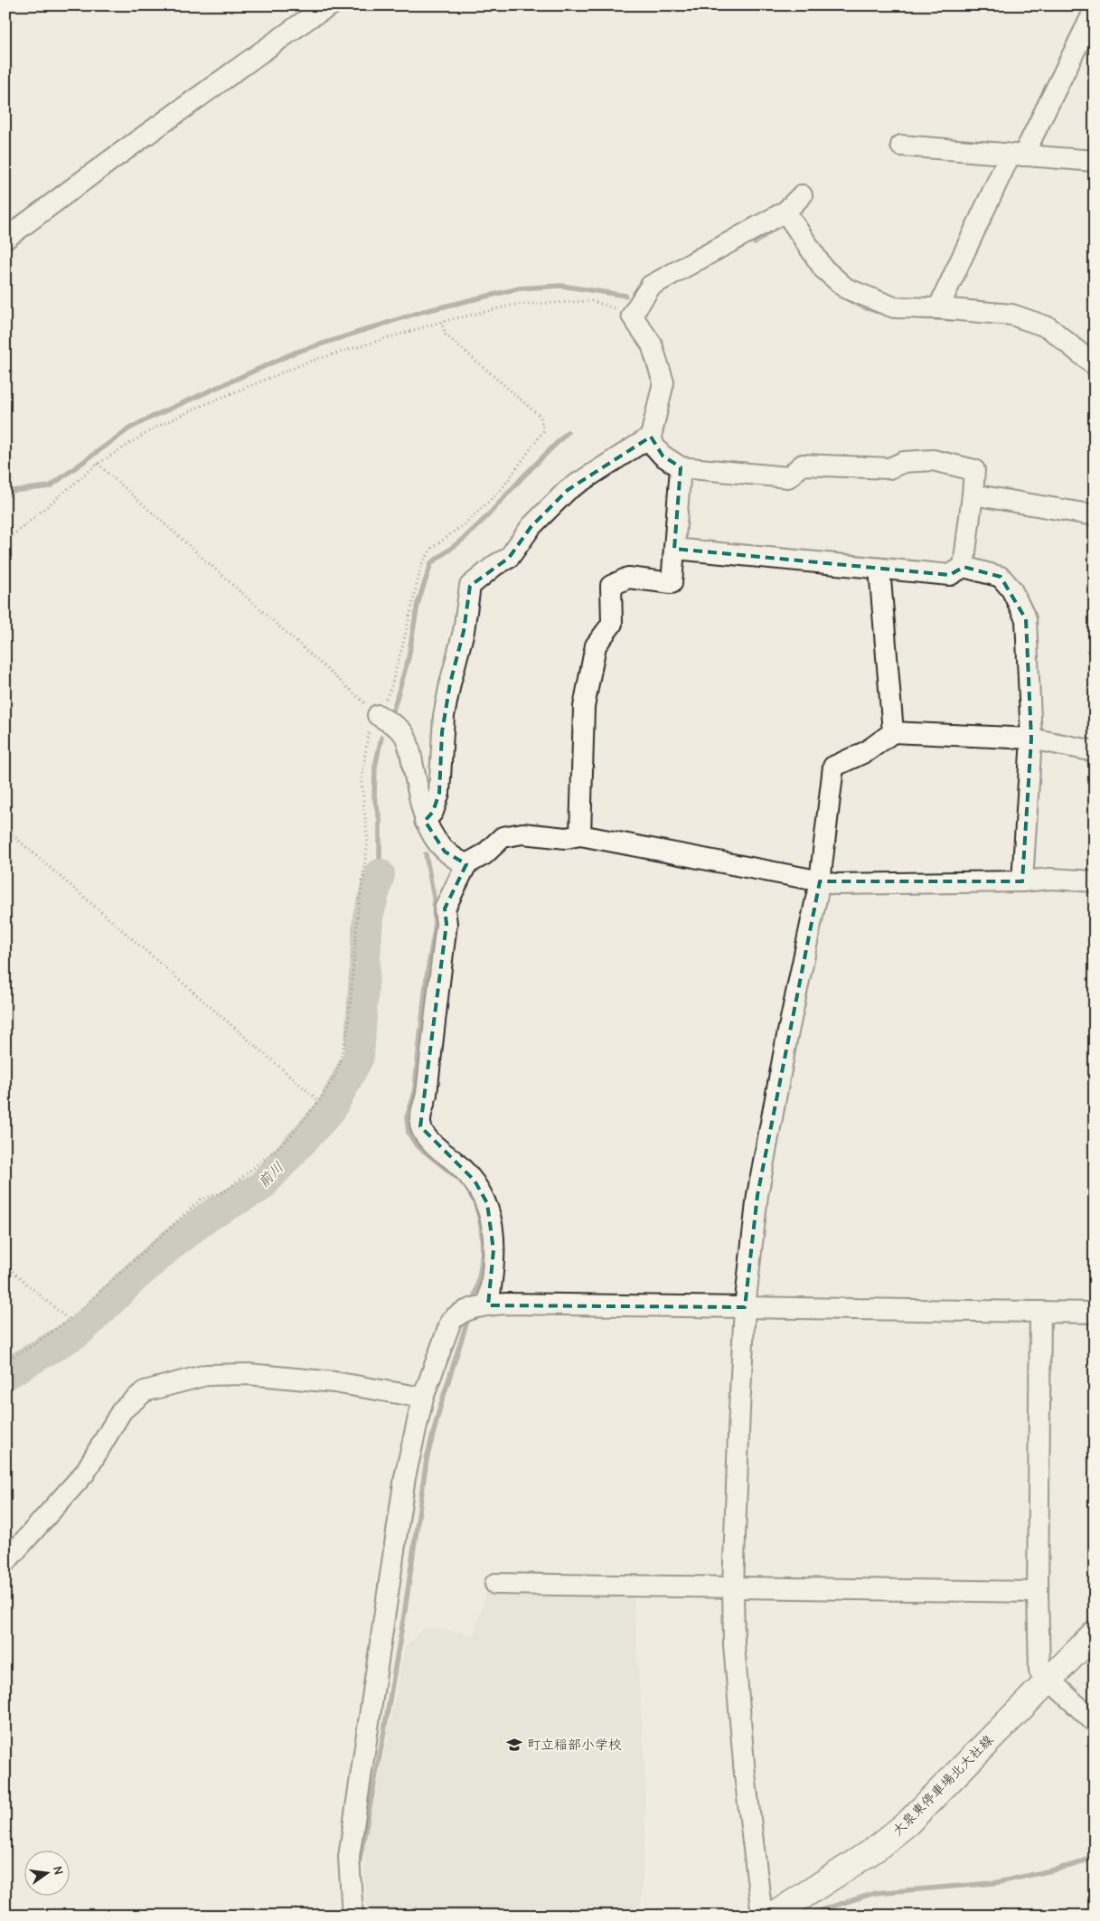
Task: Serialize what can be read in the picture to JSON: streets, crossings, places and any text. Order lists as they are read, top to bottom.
{
  "streets": {
    "main road": ["大泉東停車場北大社線"]
  },
  "water": ["前川"],
  "places": {
    "school or university": ["町立稲部小学校"]
  },
  "north": "right"
}
